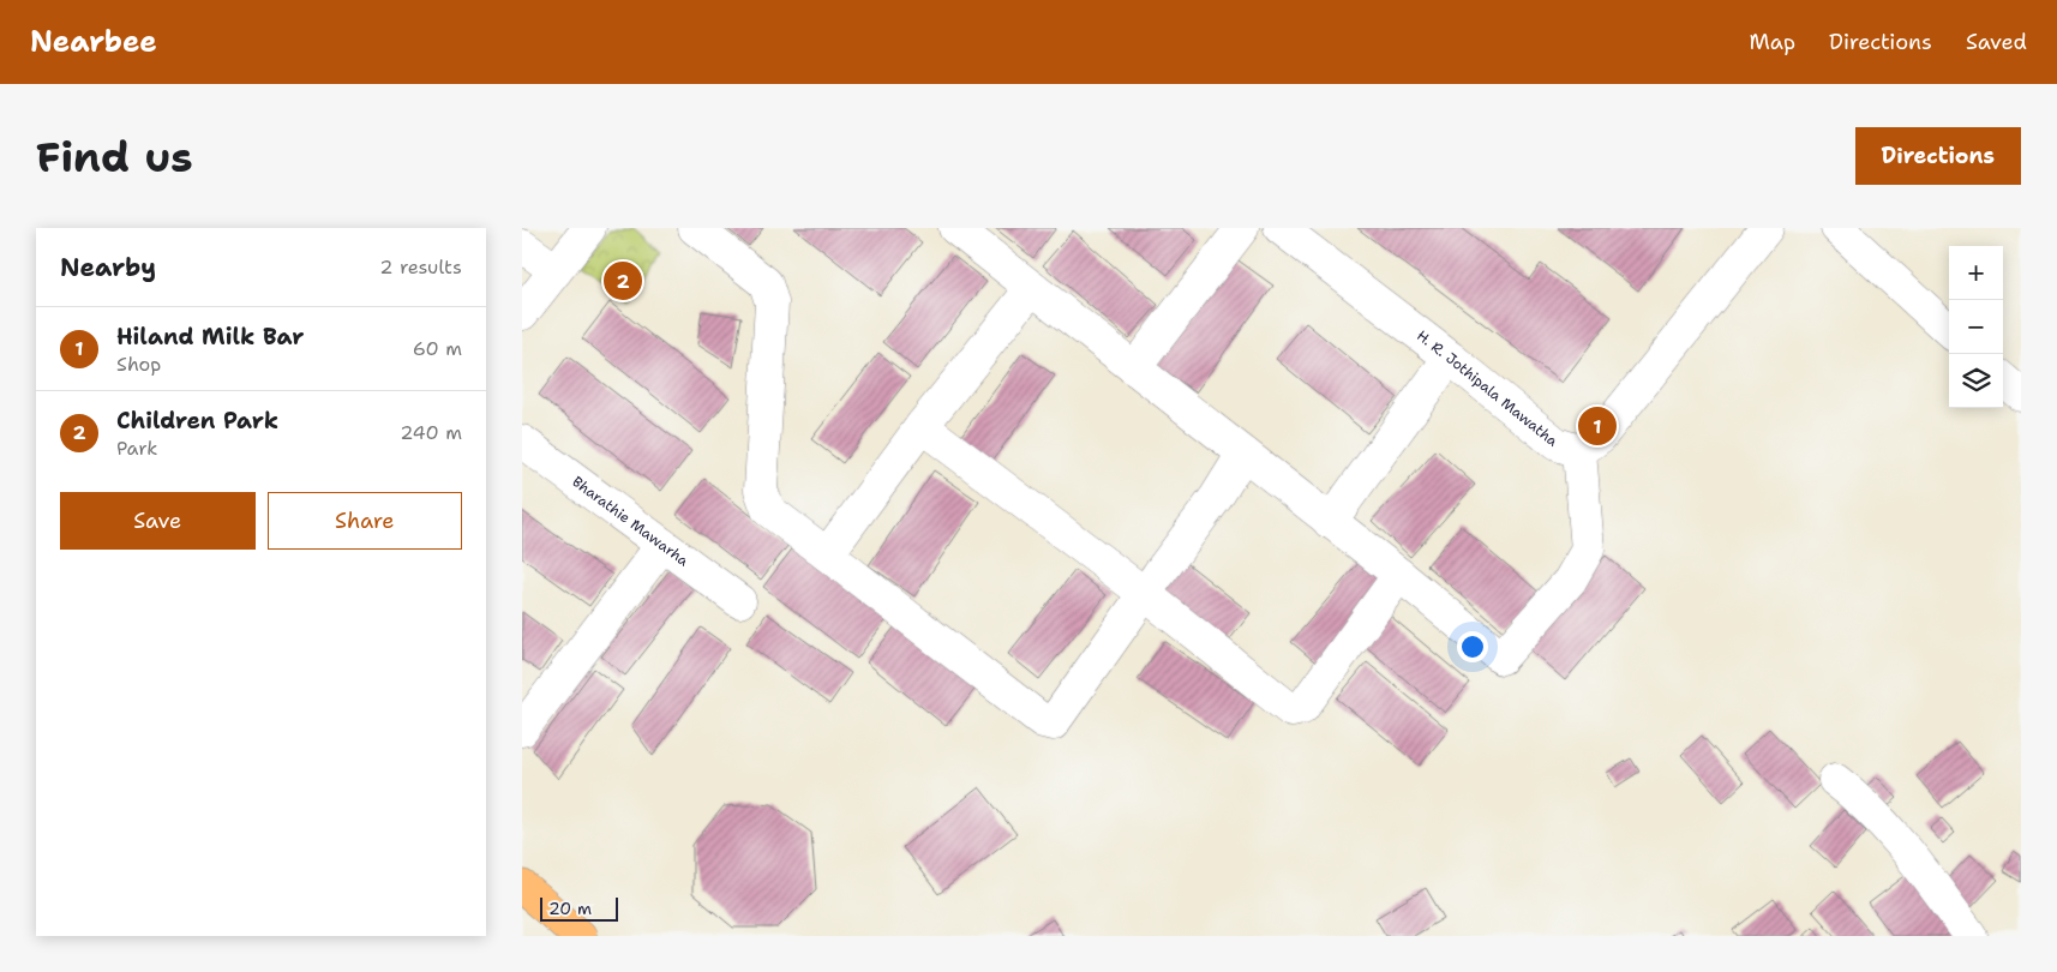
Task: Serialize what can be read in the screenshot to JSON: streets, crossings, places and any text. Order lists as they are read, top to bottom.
{
  "streets": {
    "street": ["H. R. Jothipala Mawatha", "Bharathie Mawarha"]
  },
  "scale_bar": "20 m",
  "page": {
    "header": "Nearbee",
    "nav": ["Map", "Directions", "Saved"],
    "buttons": [
      "Directions",
      ["Save", "Share"]
    ],
    "title": "Find us",
    "heading": ["Nearby", "2 results"],
    "map_buttons": ["+", "−"],
    "pins": ["2", "1"],
    "list": [
      {
        "mark": "1",
        "name": "Hiland Milk Bar",
        "note": "Shop",
        "value": "60 m"
      },
      {
        "mark": "2",
        "name": "Children Park",
        "note": "Park",
        "value": "240 m"
      }
    ],
    "scale": "20 m"
  }
}
